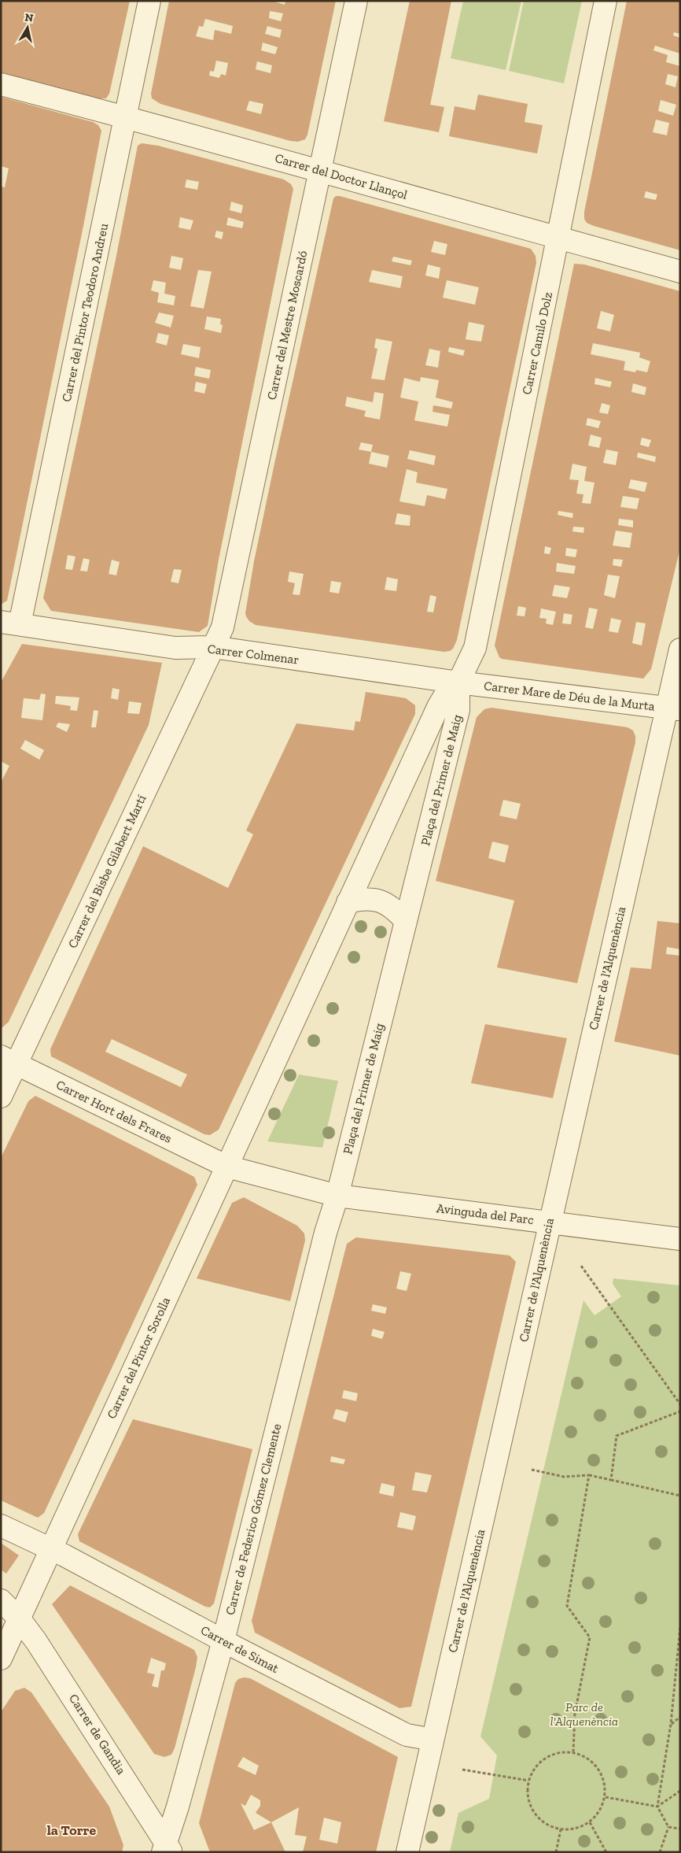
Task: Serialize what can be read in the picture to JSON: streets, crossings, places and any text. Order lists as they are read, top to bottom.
{
  "streets": {
    "street": [
      "Carrer del Doctor Llançol",
      "Carrer del Pintor Teodoro Andreu",
      "Carrer del Mestre Moscardó",
      "Carrer Camilo Dolz",
      "Carrer Colmenar",
      "Carrer Mare de Déu de la Murta",
      "Plaça del Primer de Maig",
      "Carrer del Bisbe Gilabert Martí",
      "Carrer de l'Alquenència",
      "Carrer Hort dels Frares",
      "Avinguda del Parc",
      "Carrer del Pintor Sorolla",
      "Carrer de Federico Gómez Clemente",
      "Carrer de Simat",
      "Carrer de Gandia"
    ]
  },
  "crossings": [
    ["Carrer del Doctor Llançol", "Carrer del Pintor Teodoro Andreu"],
    ["Carrer del Doctor Llançol", "Carrer del Mestre Moscardó"],
    ["Carrer del Doctor Llançol", "Carrer Camilo Dolz"],
    ["Carrer del Pintor Teodoro Andreu", "Carrer Colmenar"],
    ["Carrer del Mestre Moscardó", "Carrer Colmenar"],
    ["Carrer del Mestre Moscardó", "Carrer del Bisbe Gilabert Martí"],
    ["Carrer Camilo Dolz", "Carrer Colmenar"],
    ["Carrer Camilo Dolz", "Carrer Mare de Déu de la Murta"],
    ["Carrer Camilo Dolz", "Plaça del Primer de Maig"],
    ["Carrer Colmenar", "Carrer Mare de Déu de la Murta"],
    ["Carrer Colmenar", "Plaça del Primer de Maig"],
    ["Carrer Colmenar", "Carrer del Bisbe Gilabert Martí"],
    ["Carrer Mare de Déu de la Murta", "Plaça del Primer de Maig"],
    ["Carrer Mare de Déu de la Murta", "Carrer de l'Alquenència"],
    ["Plaça del Primer de Maig", "Carrer Hort dels Frares"],
    ["Plaça del Primer de Maig", "Avinguda del Parc"],
    ["Plaça del Primer de Maig", "Carrer del Pintor Sorolla"],
    ["Plaça del Primer de Maig", "Carrer de Federico Gómez Clemente"],
    ["Carrer del Bisbe Gilabert Martí", "Carrer Hort dels Frares"],
    ["Carrer de l'Alquenència", "Avinguda del Parc"],
    ["Carrer de l'Alquenència", "Carrer de Simat"],
    ["Carrer Hort dels Frares", "Carrer del Pintor Sorolla"],
    ["Avinguda del Parc", "Carrer de Federico Gómez Clemente"],
    ["Carrer del Pintor Sorolla", "Carrer de Simat"],
    ["Carrer del Pintor Sorolla", "Carrer de Gandia"],
    ["Carrer de Federico Gómez Clemente", "Carrer de Simat"],
    ["Carrer de Federico Gómez Clemente", "Carrer de Gandia"]
  ],
  "districts": ["la Torre"],
  "parks": ["Parc de l'Alquenència"],
  "north": "top"
}
